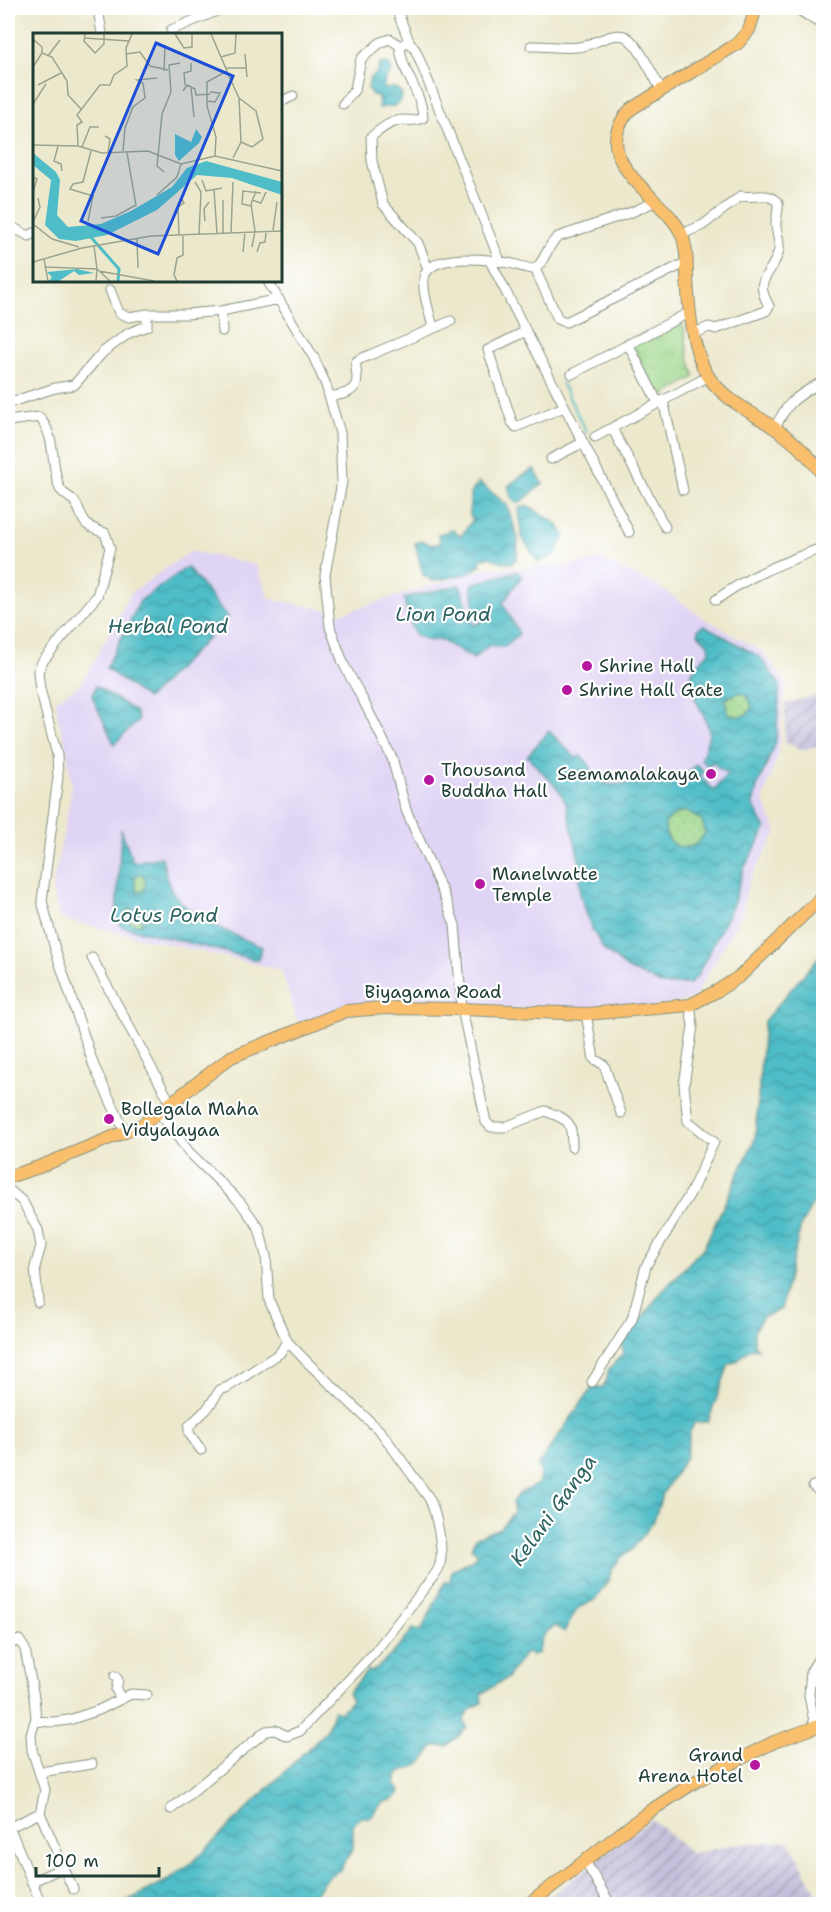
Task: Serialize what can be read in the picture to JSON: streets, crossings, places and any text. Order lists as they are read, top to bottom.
{
  "streets": {
    "main road": ["Biyagama Road"]
  },
  "water": [
    "Lion Pond",
    "Herbal Pond",
    "Lotus Pond",
    "Kelani Ganga"
  ],
  "places": [
    "Shrine Hall",
    "Shrine Hall Gate",
    "Seemamalakaya",
    "Thousand Buddha Hall",
    "Manelwatte Temple",
    "Bollegala Maha Vidyalayaa",
    "Grand Arena Hotel"
  ],
  "scale_bar": "100 m"
}
